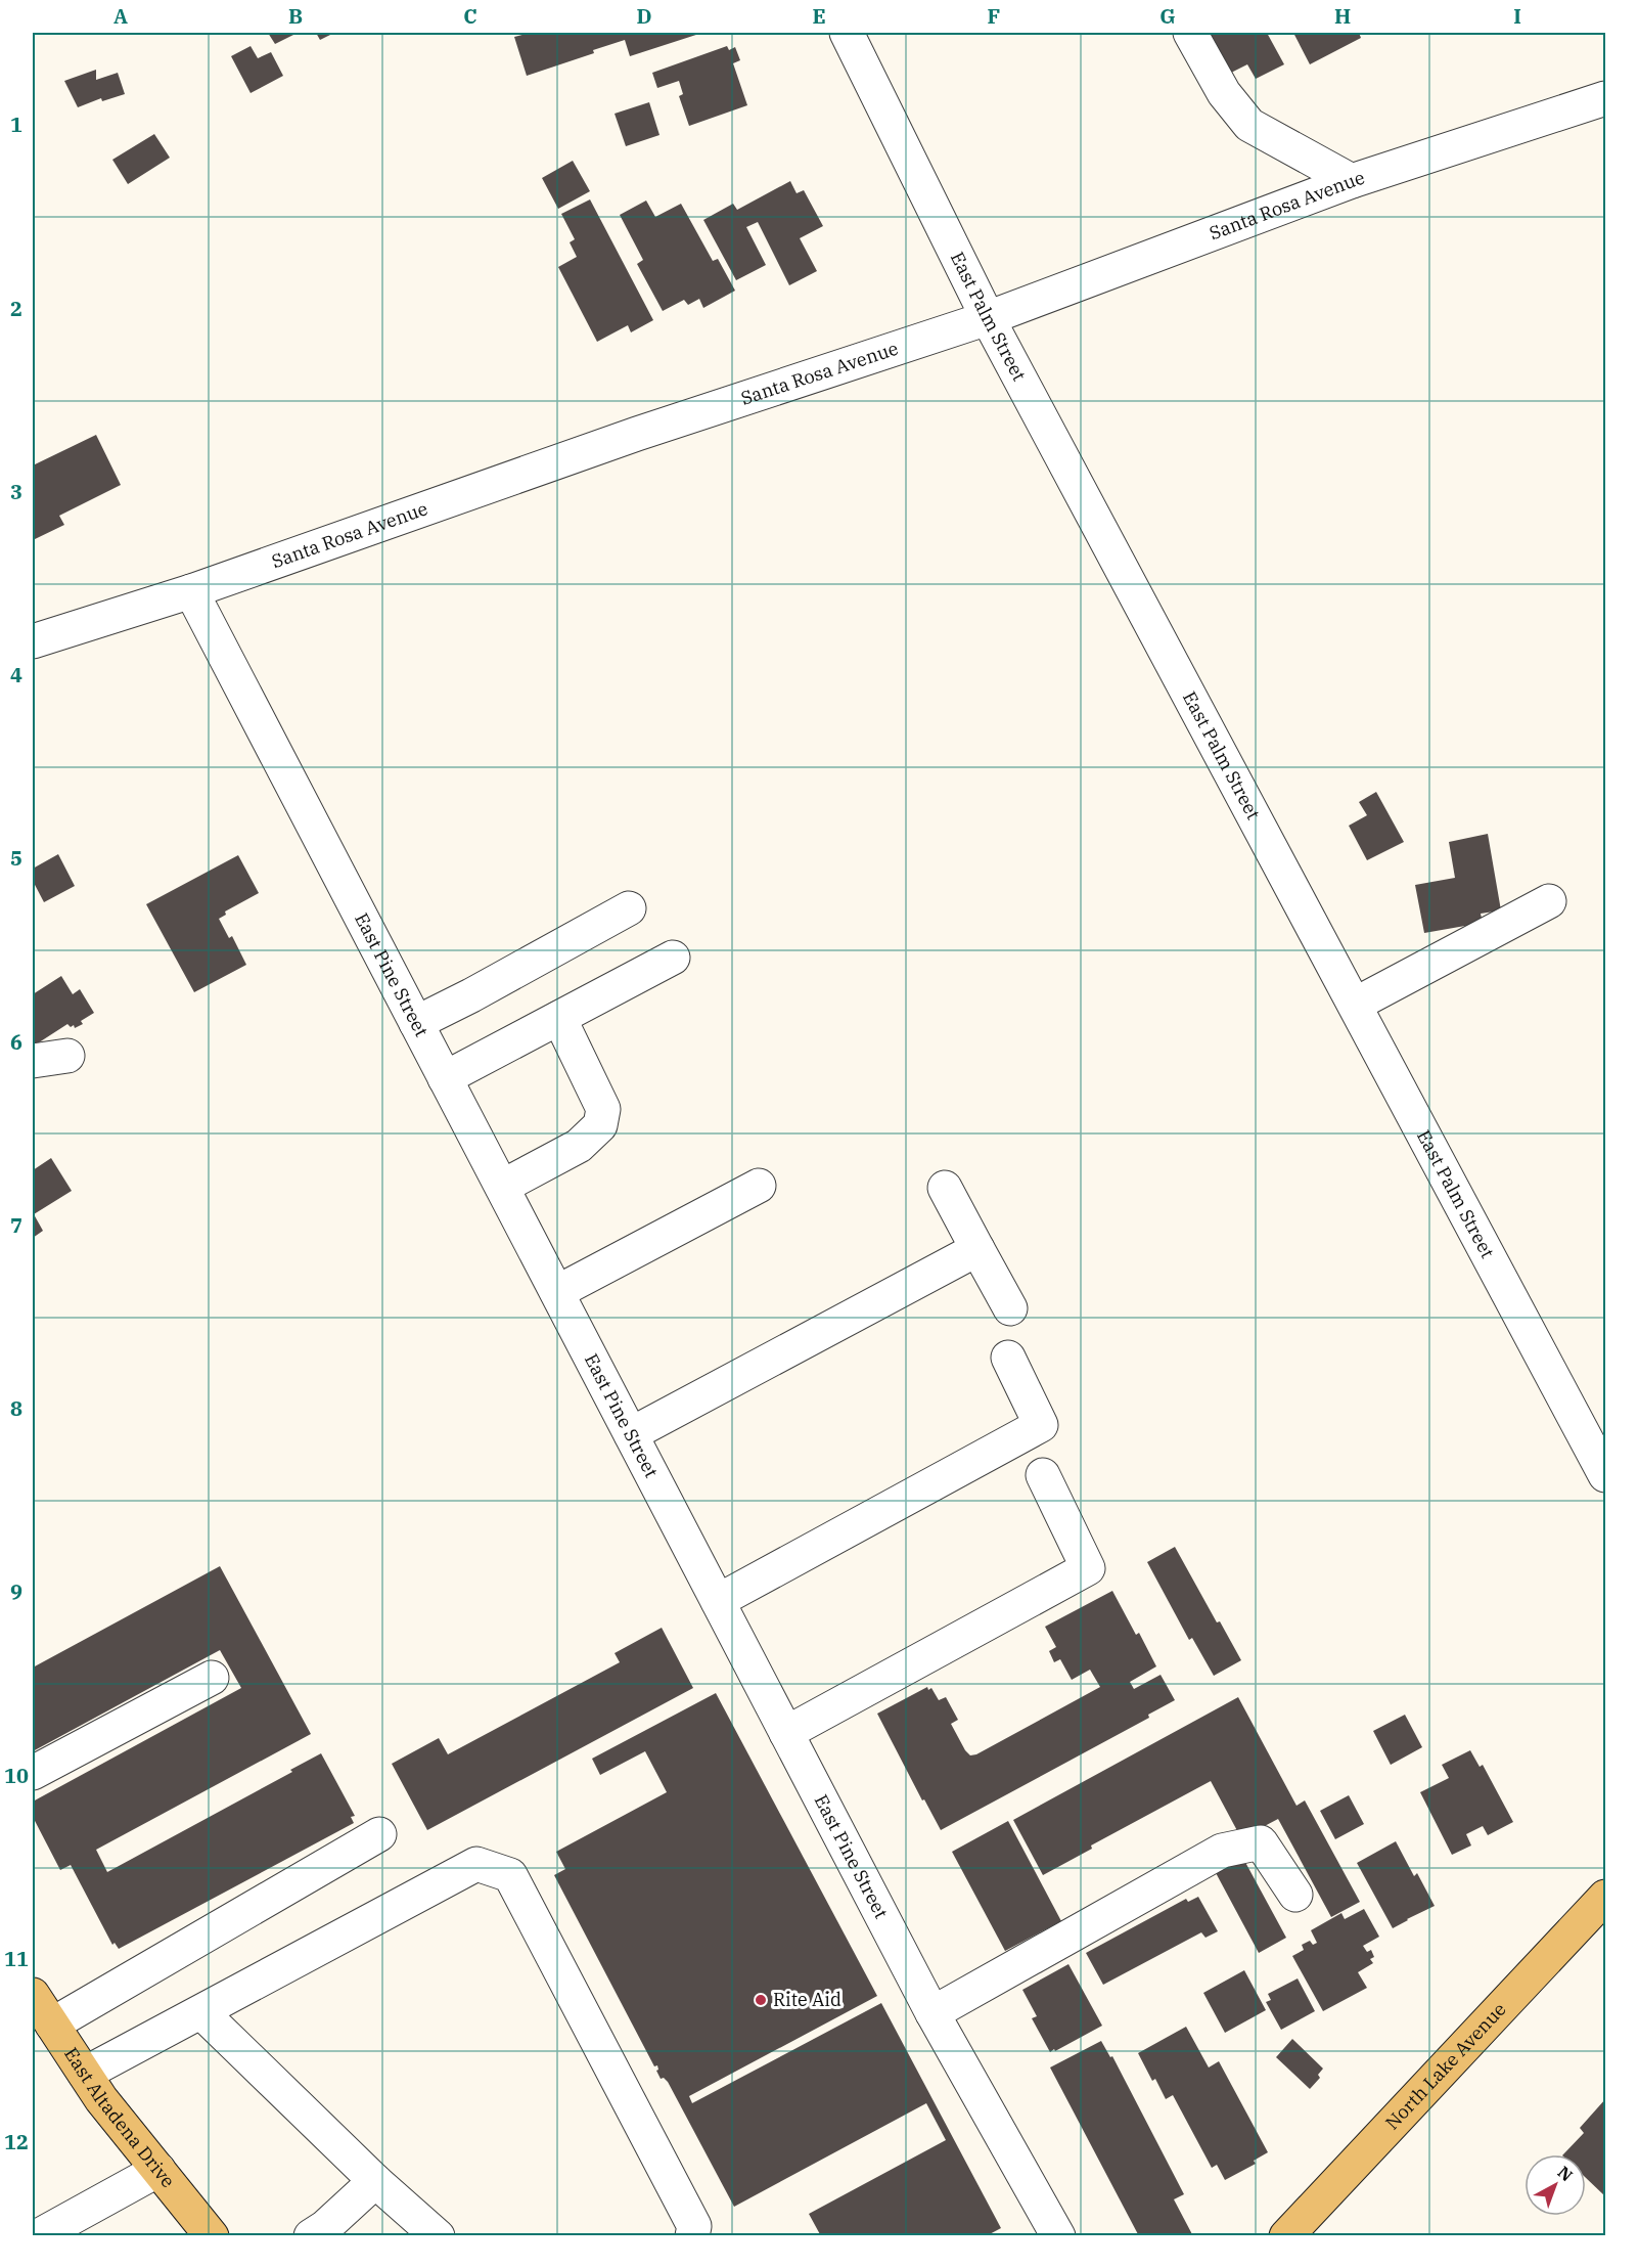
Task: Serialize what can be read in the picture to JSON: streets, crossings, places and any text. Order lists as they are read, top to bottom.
{
  "streets": {
    "main road": ["North Lake Avenue", "East Altadena Drive"],
    "street": ["Santa Rosa Avenue", "East Palm Street", "East Pine Street"]
  },
  "crossings": [
    ["Santa Rosa Avenue", "East Palm Street"],
    ["Santa Rosa Avenue", "East Pine Street"]
  ],
  "places": ["Rite Aid"],
  "north": "top right",
  "grid": {
    "columns": [
      "A",
      "B",
      "C",
      "D",
      "E",
      "F",
      "G",
      "H",
      "I"
    ],
    "rows": [
      "1",
      "2",
      "3",
      "4",
      "5",
      "6",
      "7",
      "8",
      "9",
      "10",
      "11",
      "12"
    ]
  }
}
